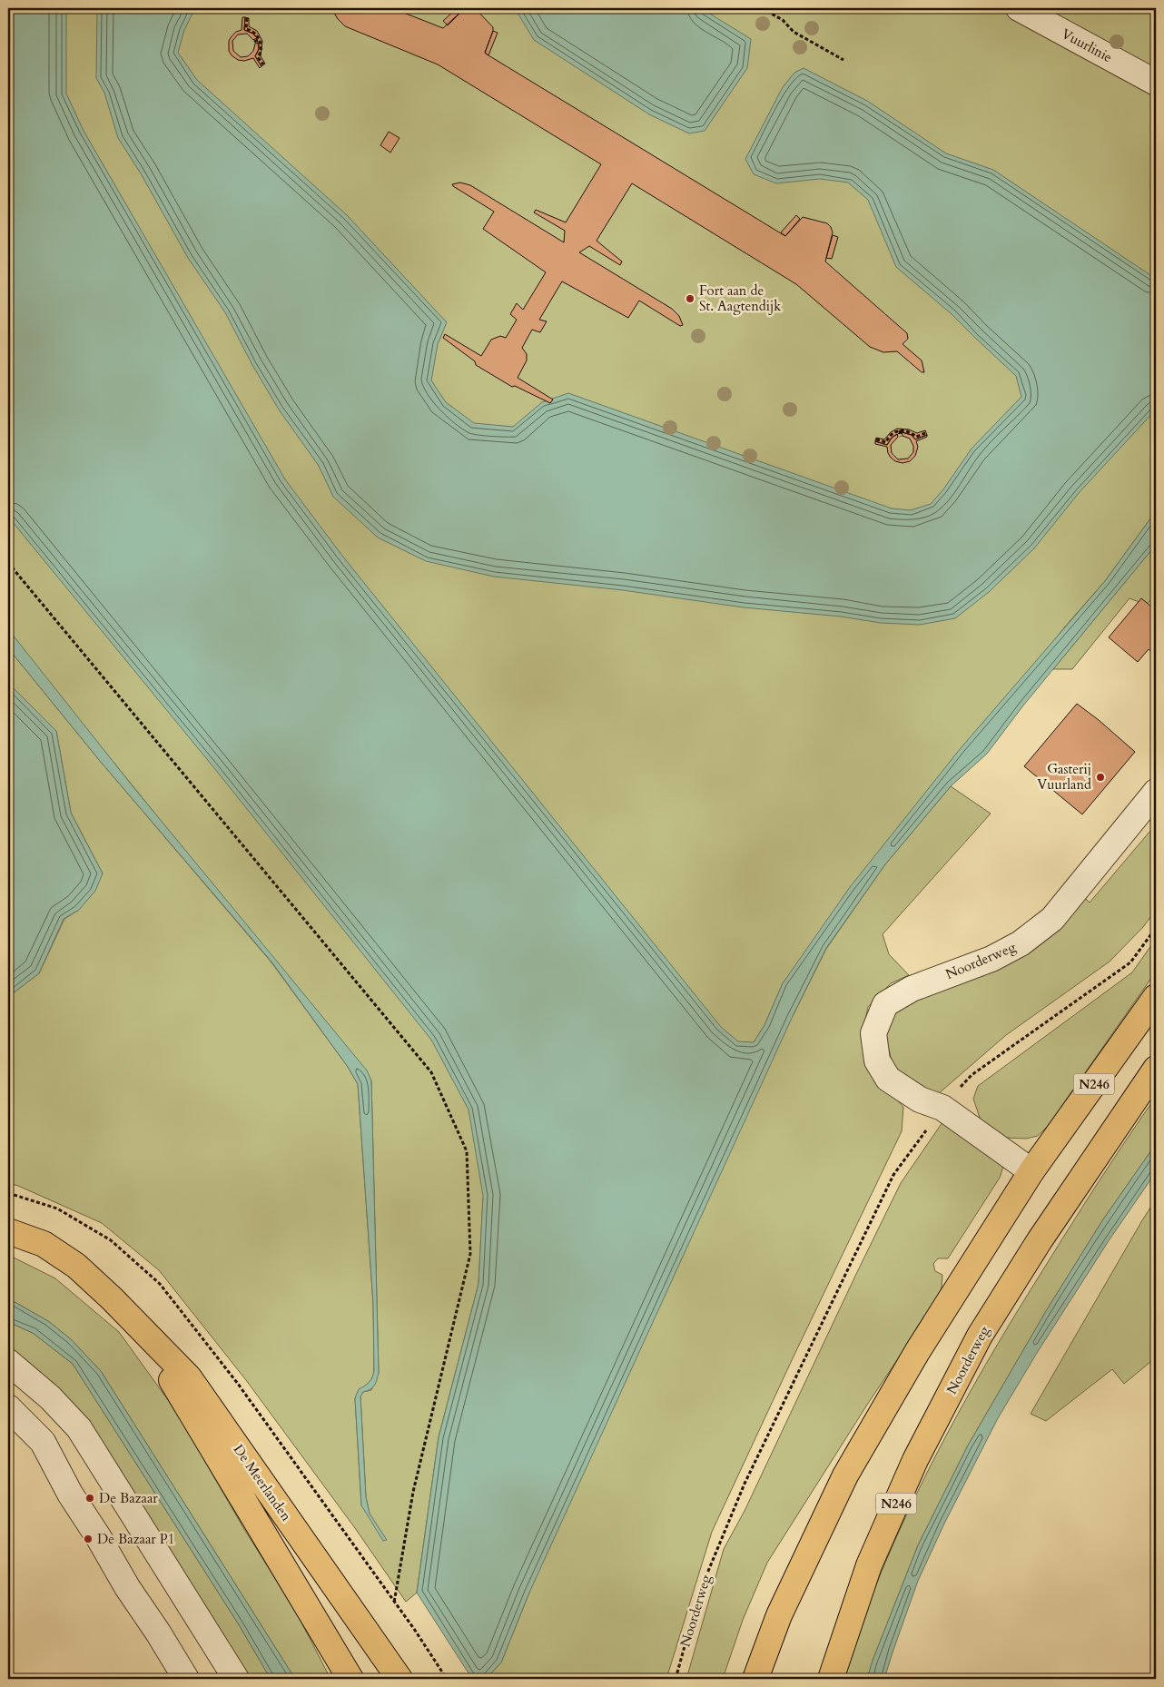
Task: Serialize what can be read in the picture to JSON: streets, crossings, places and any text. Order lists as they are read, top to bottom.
{
  "streets": {
    "main road": ["Noorderweg", "N246", "De Meerlanden"],
    "street": ["Vuurlinie"]
  },
  "crossings": [
    ["Noorderweg", "N246"]
  ],
  "places": [
    "Fort aan de St. Aagtendijk",
    "Gasterij Vuurland",
    "De Bazaar",
    "De Bazaar P1"
  ]
}
